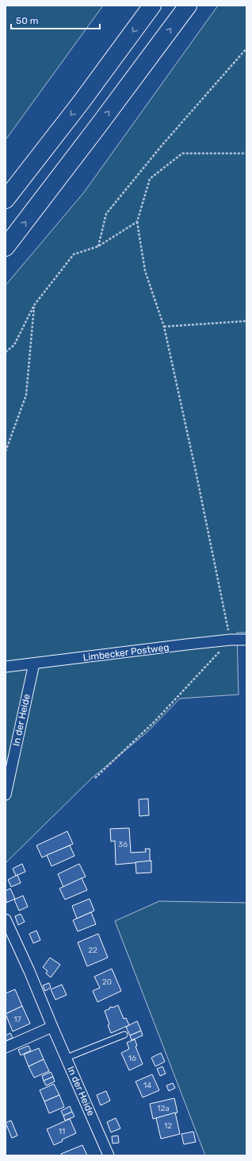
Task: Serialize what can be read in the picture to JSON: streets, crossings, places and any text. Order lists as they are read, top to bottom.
{
  "streets": {
    "street": ["Limbecker Postweg", "In der Heide"]
  },
  "crossings": [
    ["Limbecker Postweg", "In der Heide"]
  ],
  "house_numbers": [
    "36",
    "22",
    "20",
    "17",
    "16",
    "14",
    "12a",
    "12",
    "11"
  ],
  "scale_bar": "50 m"
}
